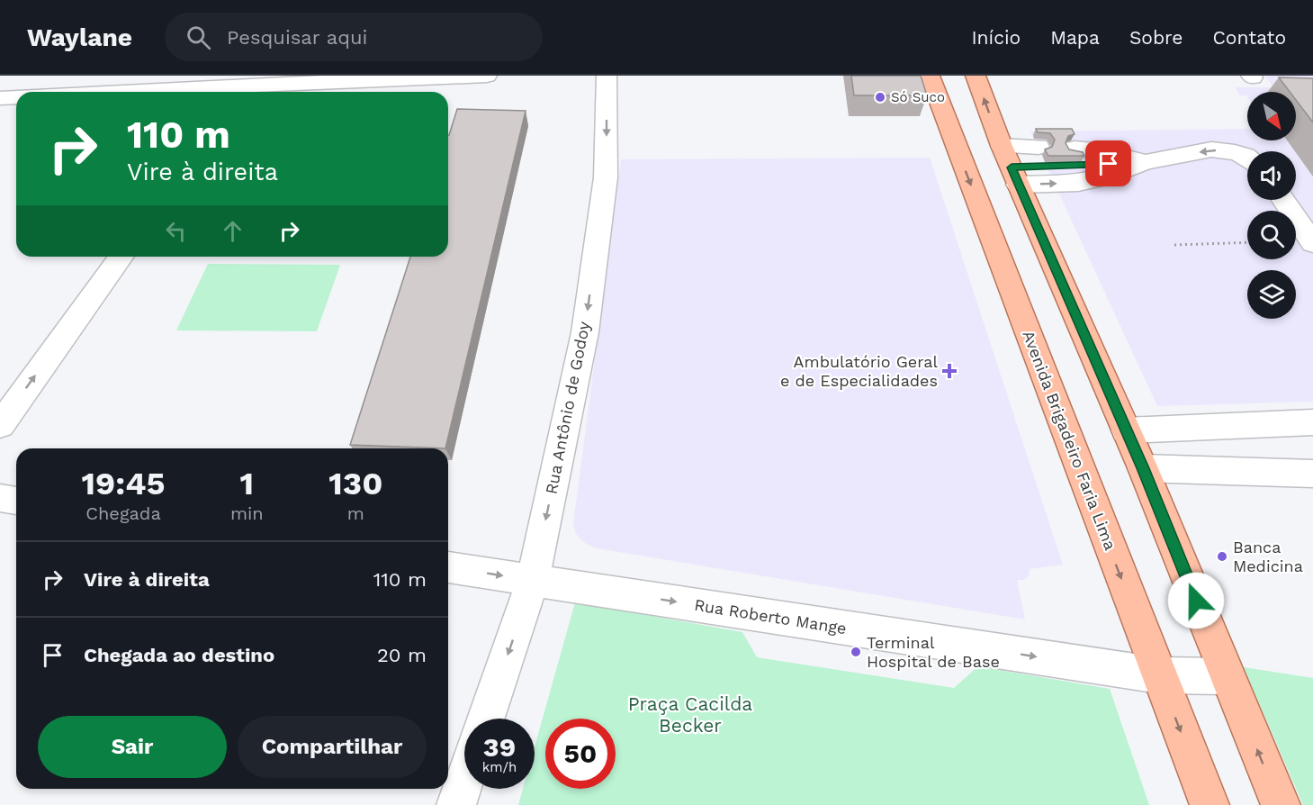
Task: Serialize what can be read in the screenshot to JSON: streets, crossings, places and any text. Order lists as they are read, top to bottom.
{
  "streets": {
    "main road": ["Avenida Brigadeiro Faria Lima"],
    "street": ["Rua Antônio de Godoy", "Rua Roberto Mange"]
  },
  "crossings": [
    ["Rua Antônio de Godoy", "Rua Roberto Mange"],
    ["Avenida Brigadeiro Faria Lima", "Rua Roberto Mange"]
  ],
  "one_way": ["Rua Antônio de Godoy", "Rua Roberto Mange"],
  "parks": ["Praça Cacilda Becker"],
  "places": {
    "other": ["Só Suco", "Banca Medicina", "Terminal Hospital de Base"],
    "health": ["Ambulatório Geral e de Especialidades"]
  },
  "north": "bottom right",
  "page": {
    "header": "Waylane",
    "search": "Pesquisar aqui",
    "nav": [
      "Início",
      "Mapa",
      "Sobre",
      "Contato"
    ],
    "turn": ["110 m", "Vire à direita"],
    "eta": [
      "19:45",
      "Chegada",
      "1",
      "min",
      "130",
      "m"
    ],
    "list": [
      {
        "name": "Vire à direita",
        "value": "110 m"
      },
      {
        "name": "Chegada ao destino",
        "value": "20 m"
      }
    ],
    "buttons": ["Sair", "Compartilhar"],
    "speed": "39 km/h",
    "limit": "50"
  }
}
